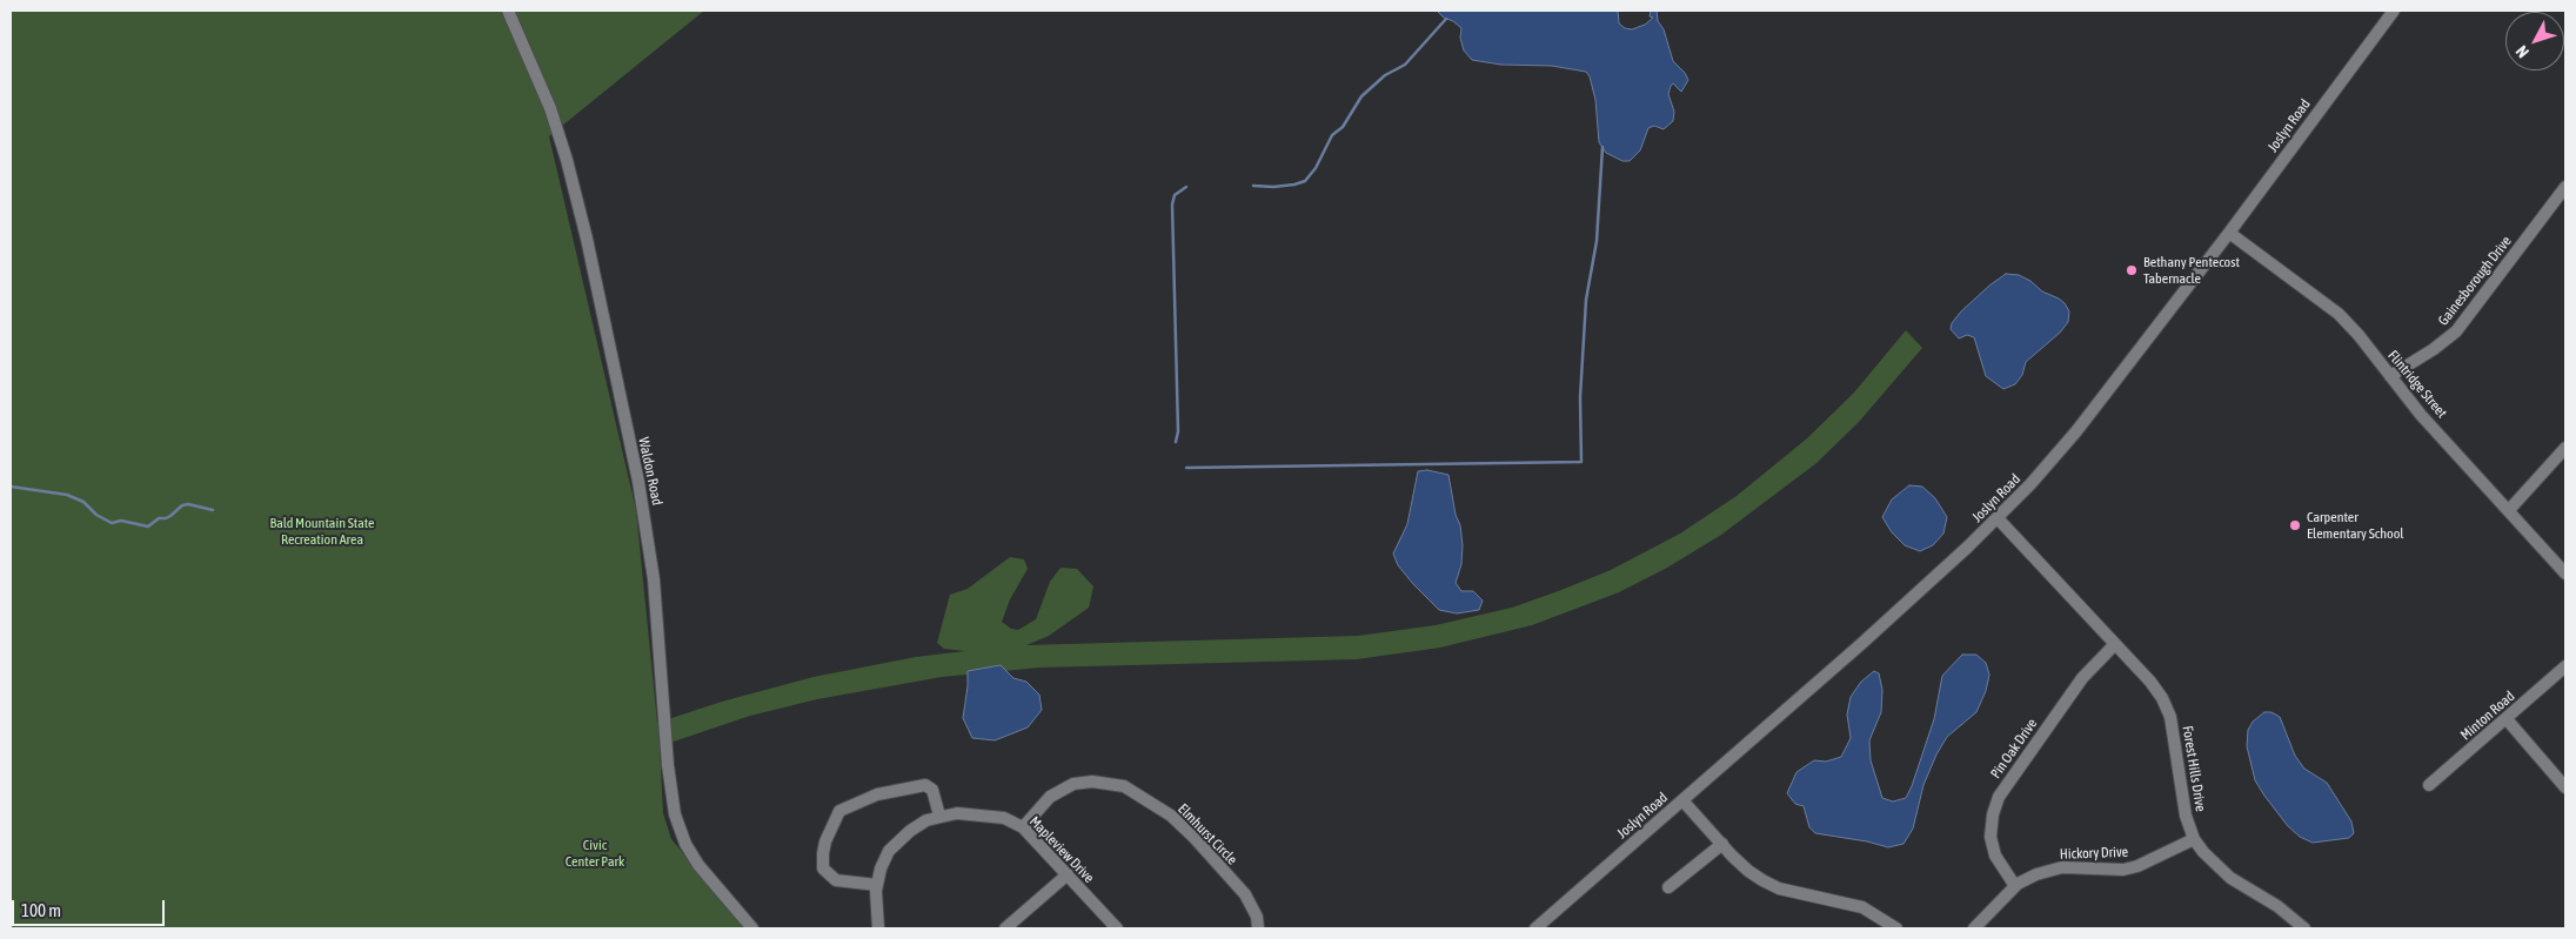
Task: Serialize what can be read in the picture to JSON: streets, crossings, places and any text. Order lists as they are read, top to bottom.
{
  "streets": {
    "street": [
      "Joslyn Road",
      "Gainesborough Drive",
      "Flintridge Street",
      "Waldon Road",
      "Minton Road",
      "Pin Oak Drive",
      "Forest Hills Drive",
      "Elmhurst Circle",
      "Mapleview Drive",
      "Hickory Drive"
    ]
  },
  "crossings": [
    ["Joslyn Road", "Flintridge Street"],
    ["Joslyn Road", "Forest Hills Drive"],
    ["Gainesborough Drive", "Flintridge Street"],
    ["Pin Oak Drive", "Forest Hills Drive"],
    ["Pin Oak Drive", "Hickory Drive"],
    ["Forest Hills Drive", "Hickory Drive"],
    ["Elmhurst Circle", "Mapleview Drive"]
  ],
  "parks": ["Bald Mountain State Recreation Area", "Civic Center Park"],
  "places": ["Bethany Pentecost Tabernacle", "Carpenter Elementary School"],
  "scale_bar": "100 m",
  "north": "bottom left"
}
